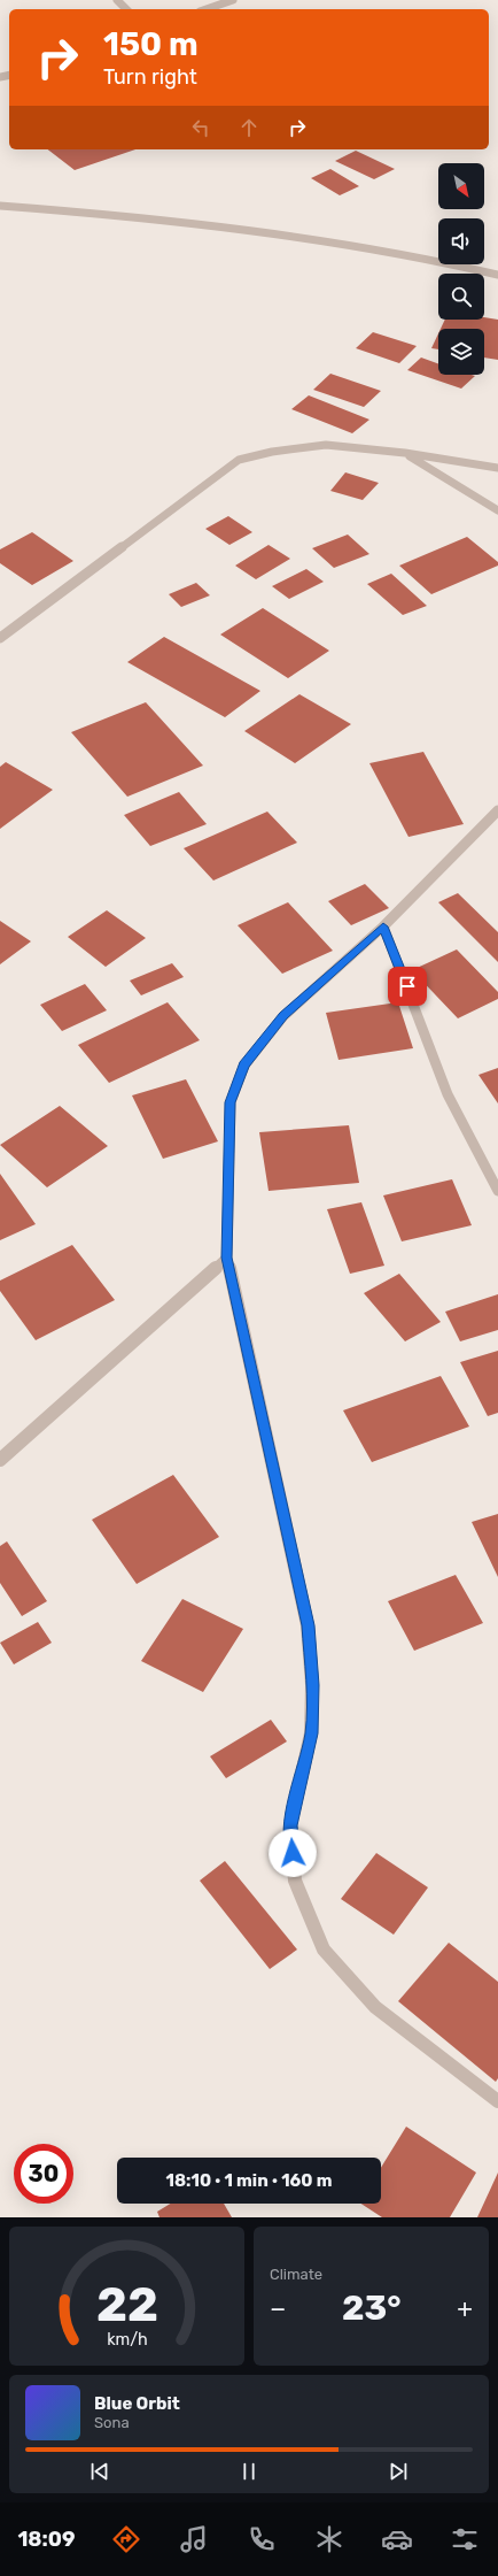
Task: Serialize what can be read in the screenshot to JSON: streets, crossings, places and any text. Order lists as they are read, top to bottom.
{
  "north": "bottom right",
  "page": {
    "turn": ["150 m", "Turn right"],
    "limit": "30",
    "trip": "18:10 · 1 min · 160 m",
    "tile": "Climate",
    "heat": ["−", "23°", "+"],
    "song": ["Blue Orbit", "Sona"],
    "tabs": "18:09",
    "gauge": ["22", "km/h"]
  }
}
